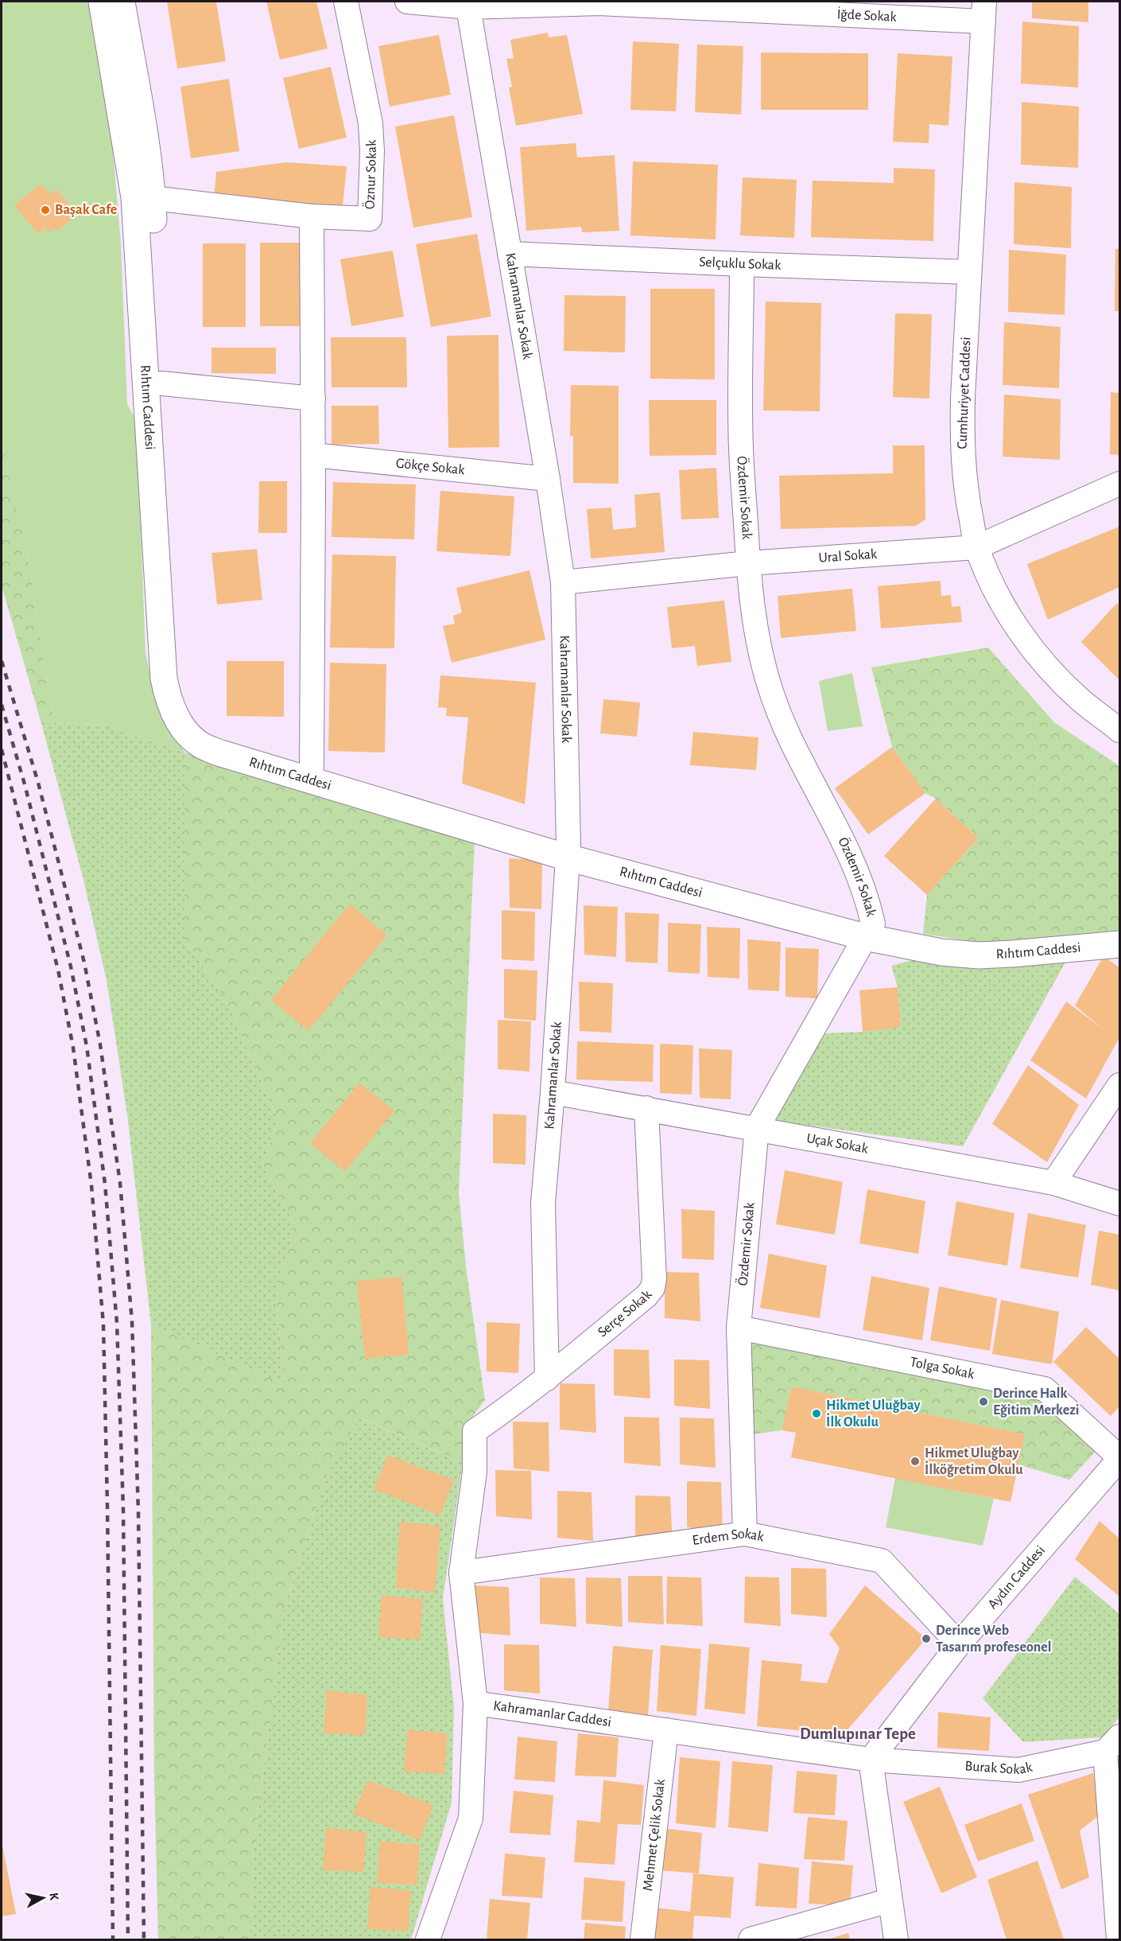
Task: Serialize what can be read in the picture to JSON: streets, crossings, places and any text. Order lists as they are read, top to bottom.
{
  "streets": {
    "main road": ["Rıhtım Caddesi"],
    "street": [
      "İğde Sokak",
      "Öznur Sokak",
      "Selçuklu Sokak",
      "Kahramanlar Sokak",
      "Cumhuriyet Caddesi",
      "Gökçe Sokak",
      "Özdemir Sokak",
      "Ural Sokak",
      "Uçak Sokak",
      "Serçe Sokak",
      "Tolga Sokak",
      "Erdem Sokak",
      "Aydın Caddesi",
      "Kahramanlar Caddesi",
      "Burak Sokak",
      "Mehmet Çelik Sokak"
    ]
  },
  "crossings": [
    ["İğde Sokak", "Kahramanlar Sokak"],
    ["İğde Sokak", "Cumhuriyet Caddesi"],
    ["Öznur Sokak", "Rıhtım Caddesi"],
    ["Selçuklu Sokak", "Kahramanlar Sokak"],
    ["Selçuklu Sokak", "Cumhuriyet Caddesi"],
    ["Selçuklu Sokak", "Özdemir Sokak"],
    ["Kahramanlar Sokak", "Rıhtım Caddesi"],
    ["Kahramanlar Sokak", "Gökçe Sokak"],
    ["Kahramanlar Sokak", "Ural Sokak"],
    ["Kahramanlar Sokak", "Uçak Sokak"],
    ["Kahramanlar Sokak", "Serçe Sokak"],
    ["Cumhuriyet Caddesi", "Ural Sokak"],
    ["Rıhtım Caddesi", "Özdemir Sokak"],
    ["Özdemir Sokak", "Ural Sokak"],
    ["Özdemir Sokak", "Uçak Sokak"],
    ["Özdemir Sokak", "Tolga Sokak"],
    ["Özdemir Sokak", "Erdem Sokak"],
    ["Uçak Sokak", "Serçe Sokak"],
    ["Serçe Sokak", "Erdem Sokak"],
    ["Tolga Sokak", "Aydın Caddesi"],
    ["Erdem Sokak", "Aydın Caddesi"],
    ["Aydın Caddesi", "Kahramanlar Caddesi"],
    ["Aydın Caddesi", "Burak Sokak"],
    ["Kahramanlar Caddesi", "Burak Sokak"],
    ["Kahramanlar Caddesi", "Mehmet Çelik Sokak"]
  ],
  "districts": ["Dumlupınar Tepe"],
  "places": [
    "Başak Cafe",
    "Derince Halk Eğitim Merkezi",
    "Hikmet Uluğbay İlk Okulu",
    "Hikmet Uluğbay İlköğretim Okulu",
    "Derince Web Tasarım profeseonel"
  ],
  "north": "right"
}
